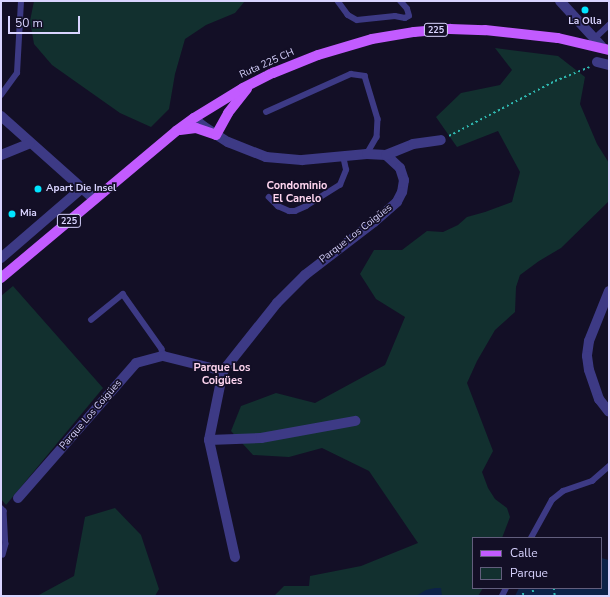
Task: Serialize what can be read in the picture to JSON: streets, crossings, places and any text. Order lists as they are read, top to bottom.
{
  "streets": {
    "main road": ["225", "Ruta 225 CH"],
    "street": ["Parque Los Coigües"]
  },
  "districts": ["Condominio El Canelo", "Parque Los Coigües"],
  "places": ["La Olla", "Apart Die Insel", "Mia"],
  "legend": ["Calle", "Parque"],
  "scale_bar": "50 m"
}
